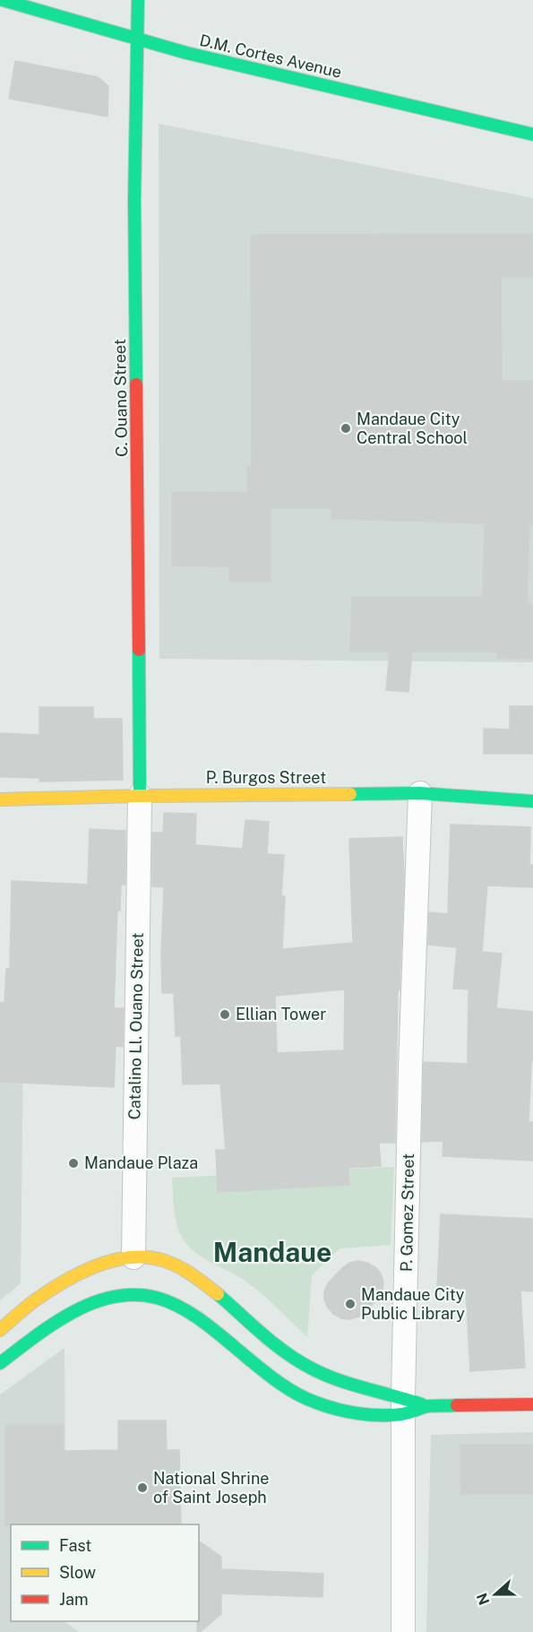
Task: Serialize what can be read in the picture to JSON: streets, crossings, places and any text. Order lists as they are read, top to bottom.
{
  "streets": {
    "main road": ["D.M. Cortes Avenue", "C. Ouano Street", "P. Burgos Street"],
    "street": ["Catalino Ll. Ouano Street", "P. Gomez Street"]
  },
  "crossings": [
    ["D.M. Cortes Avenue", "C. Ouano Street"],
    ["C. Ouano Street", "P. Burgos Street"],
    ["C. Ouano Street", "Catalino Ll. Ouano Street"],
    ["P. Burgos Street", "Catalino Ll. Ouano Street"],
    ["P. Burgos Street", "P. Gomez Street"]
  ],
  "districts": ["Mandaue"],
  "places": [
    "Mandaue City Central School",
    "Ellian Tower",
    "Mandaue Plaza",
    "Mandaue City Public Library",
    "National Shrine of Saint Joseph"
  ],
  "legend": ["Fast", "Slow", "Jam"],
  "north": "left"
}
